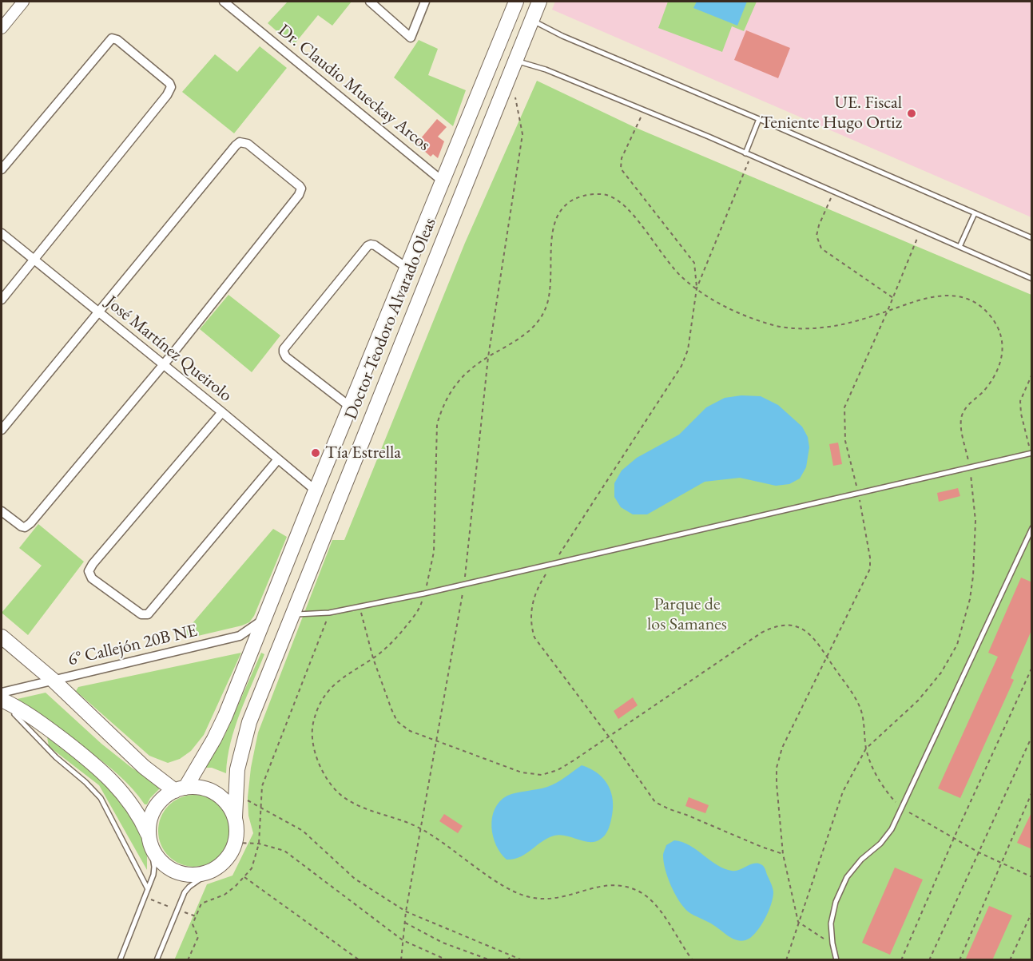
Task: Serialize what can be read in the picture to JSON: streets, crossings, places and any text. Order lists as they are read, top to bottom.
{
  "streets": {
    "main road": ["Doctor Teodoro Alvarado Oleas"],
    "street": ["Dr. Claudio Mueckay Arcos", "José Martínez Queirolo", "6° Callejón 20B NE"]
  },
  "crossings": [
    ["Dr. Claudio Mueckay Arcos", "Doctor Teodoro Alvarado Oleas"],
    ["Doctor Teodoro Alvarado Oleas", "José Martínez Queirolo"],
    ["Doctor Teodoro Alvarado Oleas", "6° Callejón 20B NE"]
  ],
  "parks": ["Parque de los Samanes"],
  "places": ["UE. Fiscal Teniente Hugo Ortiz", "Tía Estrella"]
}
